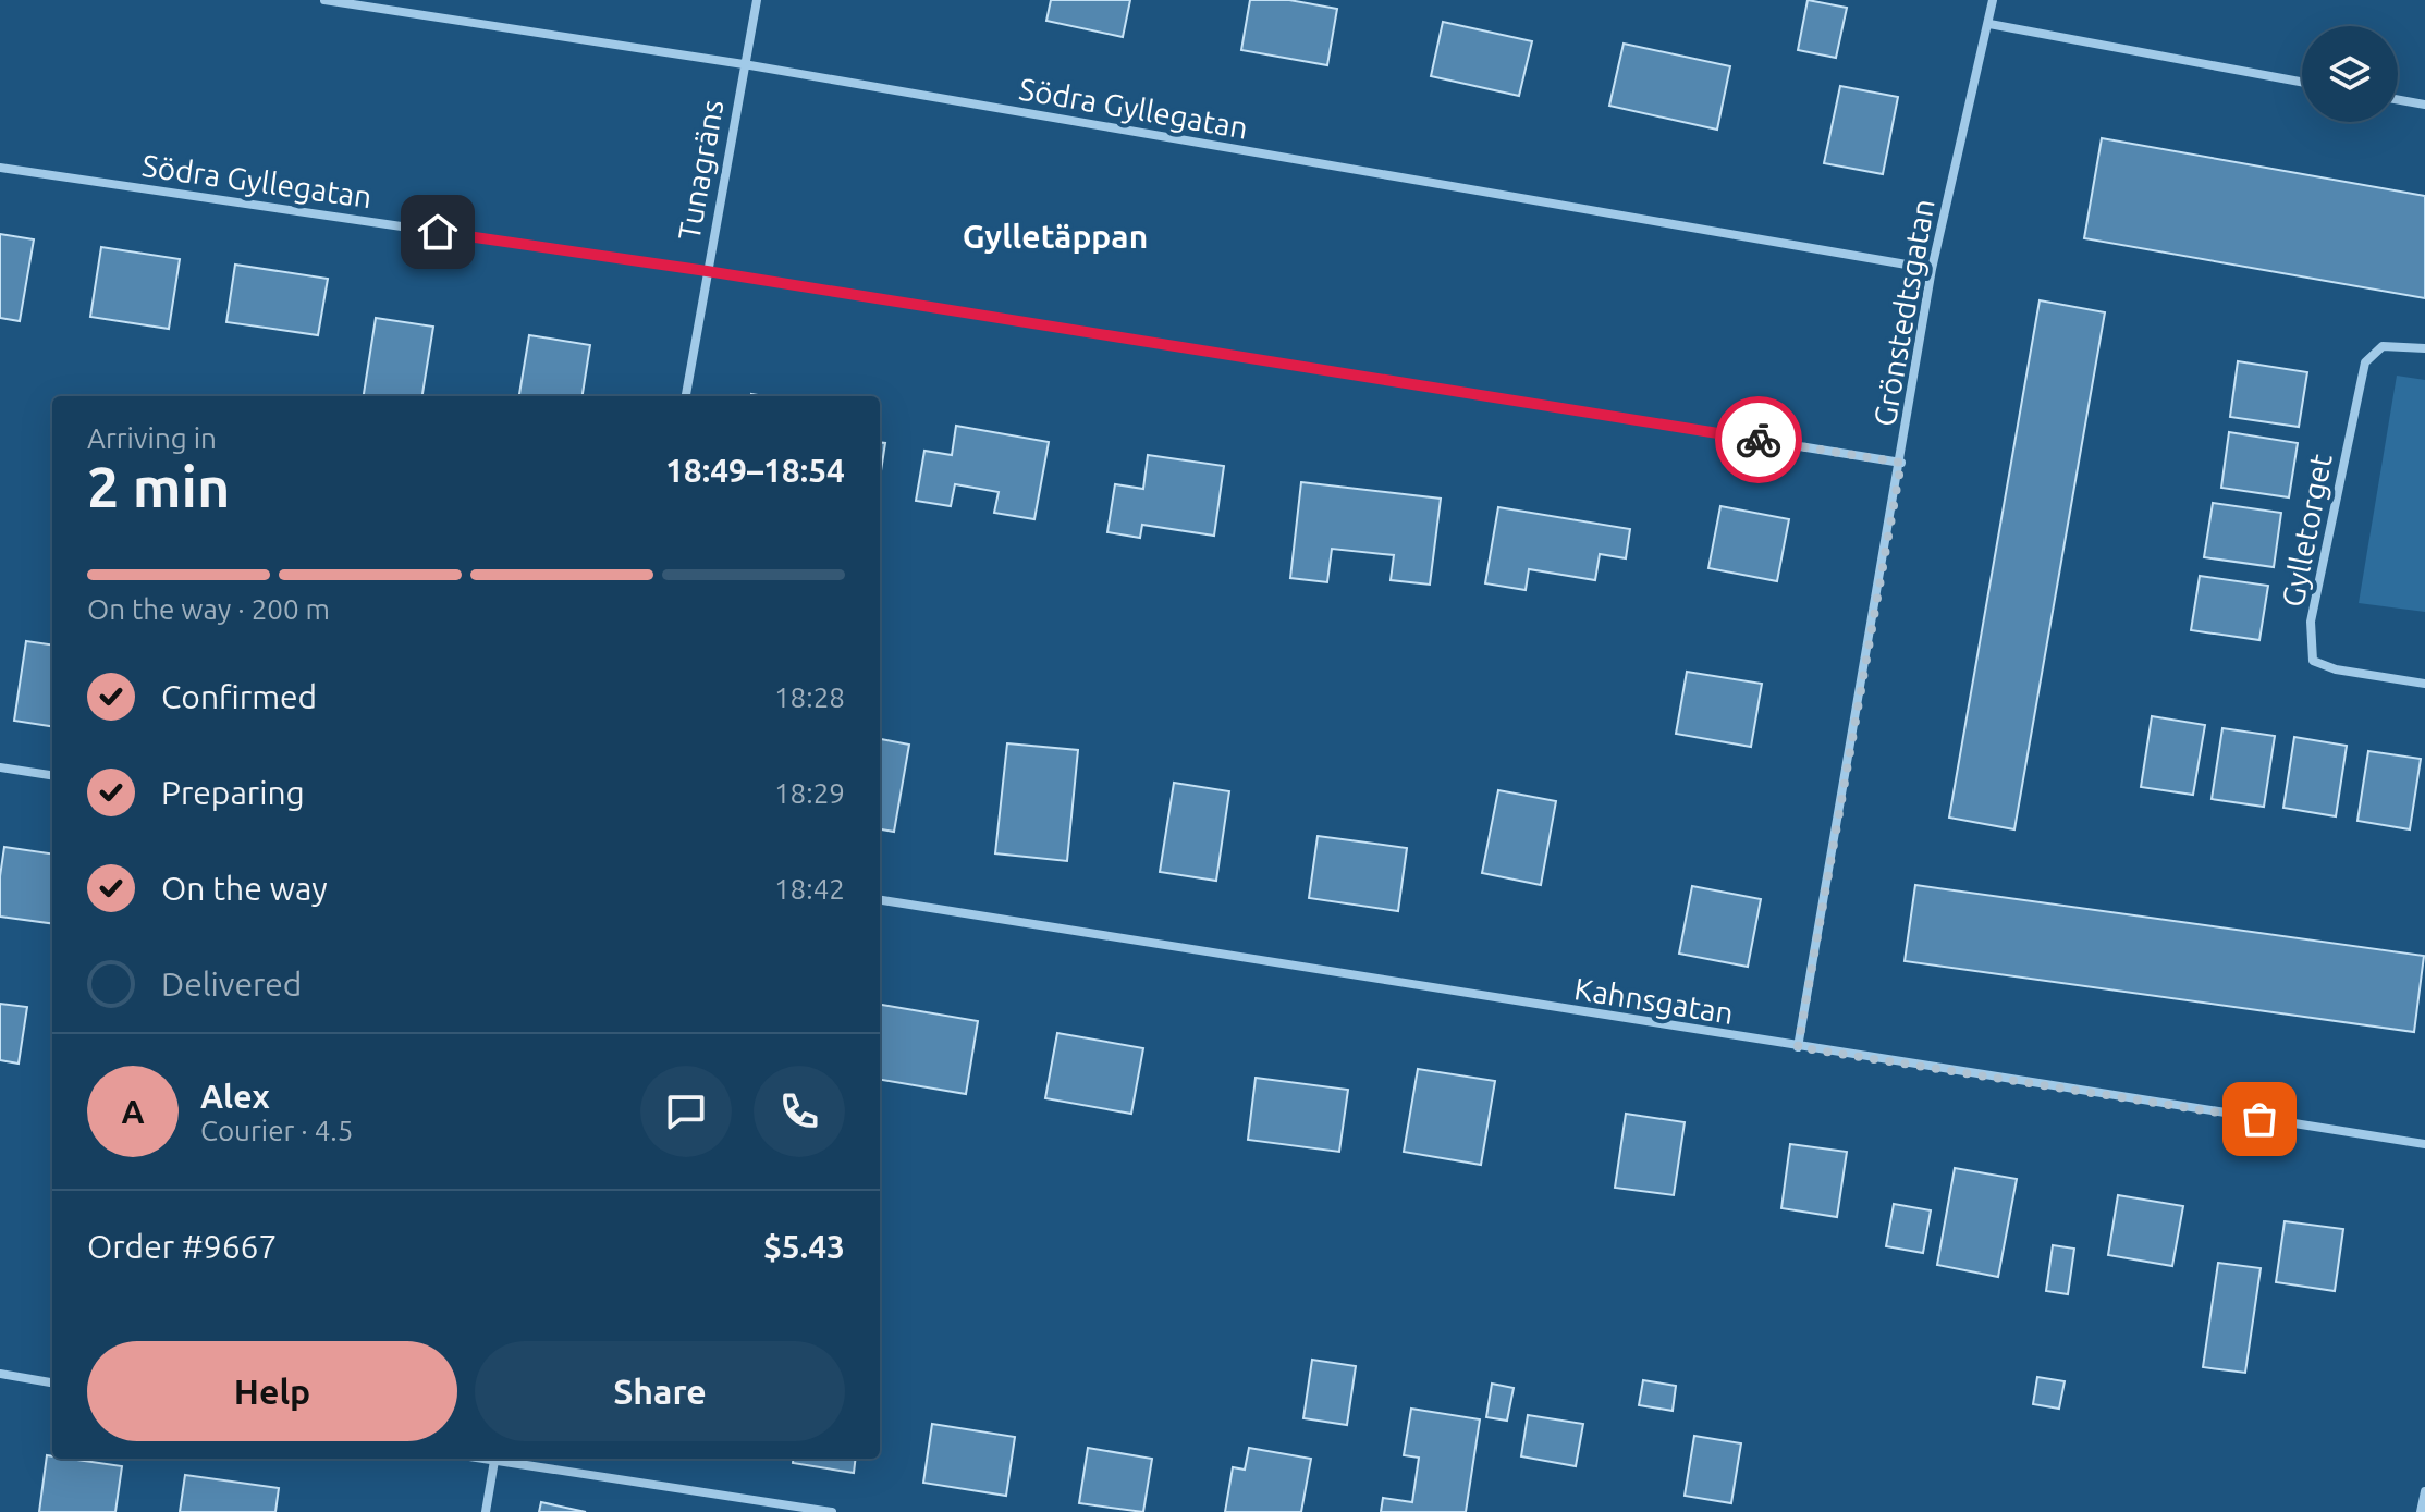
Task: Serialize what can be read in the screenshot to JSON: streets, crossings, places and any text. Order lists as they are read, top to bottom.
{
  "streets": {
    "street": [
      "Södra Gyllegatan",
      "Tunagräns",
      "Grönstedtsgatan",
      "Gylletorget",
      "Kahnsgatan"
    ]
  },
  "crossings": [
    ["Södra Gyllegatan", "Tunagräns"],
    ["Södra Gyllegatan", "Grönstedtsgatan"],
    ["Grönstedtsgatan", "Kahnsgatan"]
  ],
  "districts": ["Gylletäppan"],
  "page": {
    "heading": ["2 min", "Arriving in", "18:49–18:54"],
    "panel": [
      "Alex",
      "Courier · 4.5",
      "Order #9667",
      "$5.43"
    ],
    "bar": "On the way · 200 m",
    "list": [
      ["Confirmed", "18:28"],
      ["Preparing", "18:29"],
      ["On the way", "18:42"],
      "Delivered"
    ],
    "round": "A",
    "buttons": ["Help", "Share"]
  }
}
